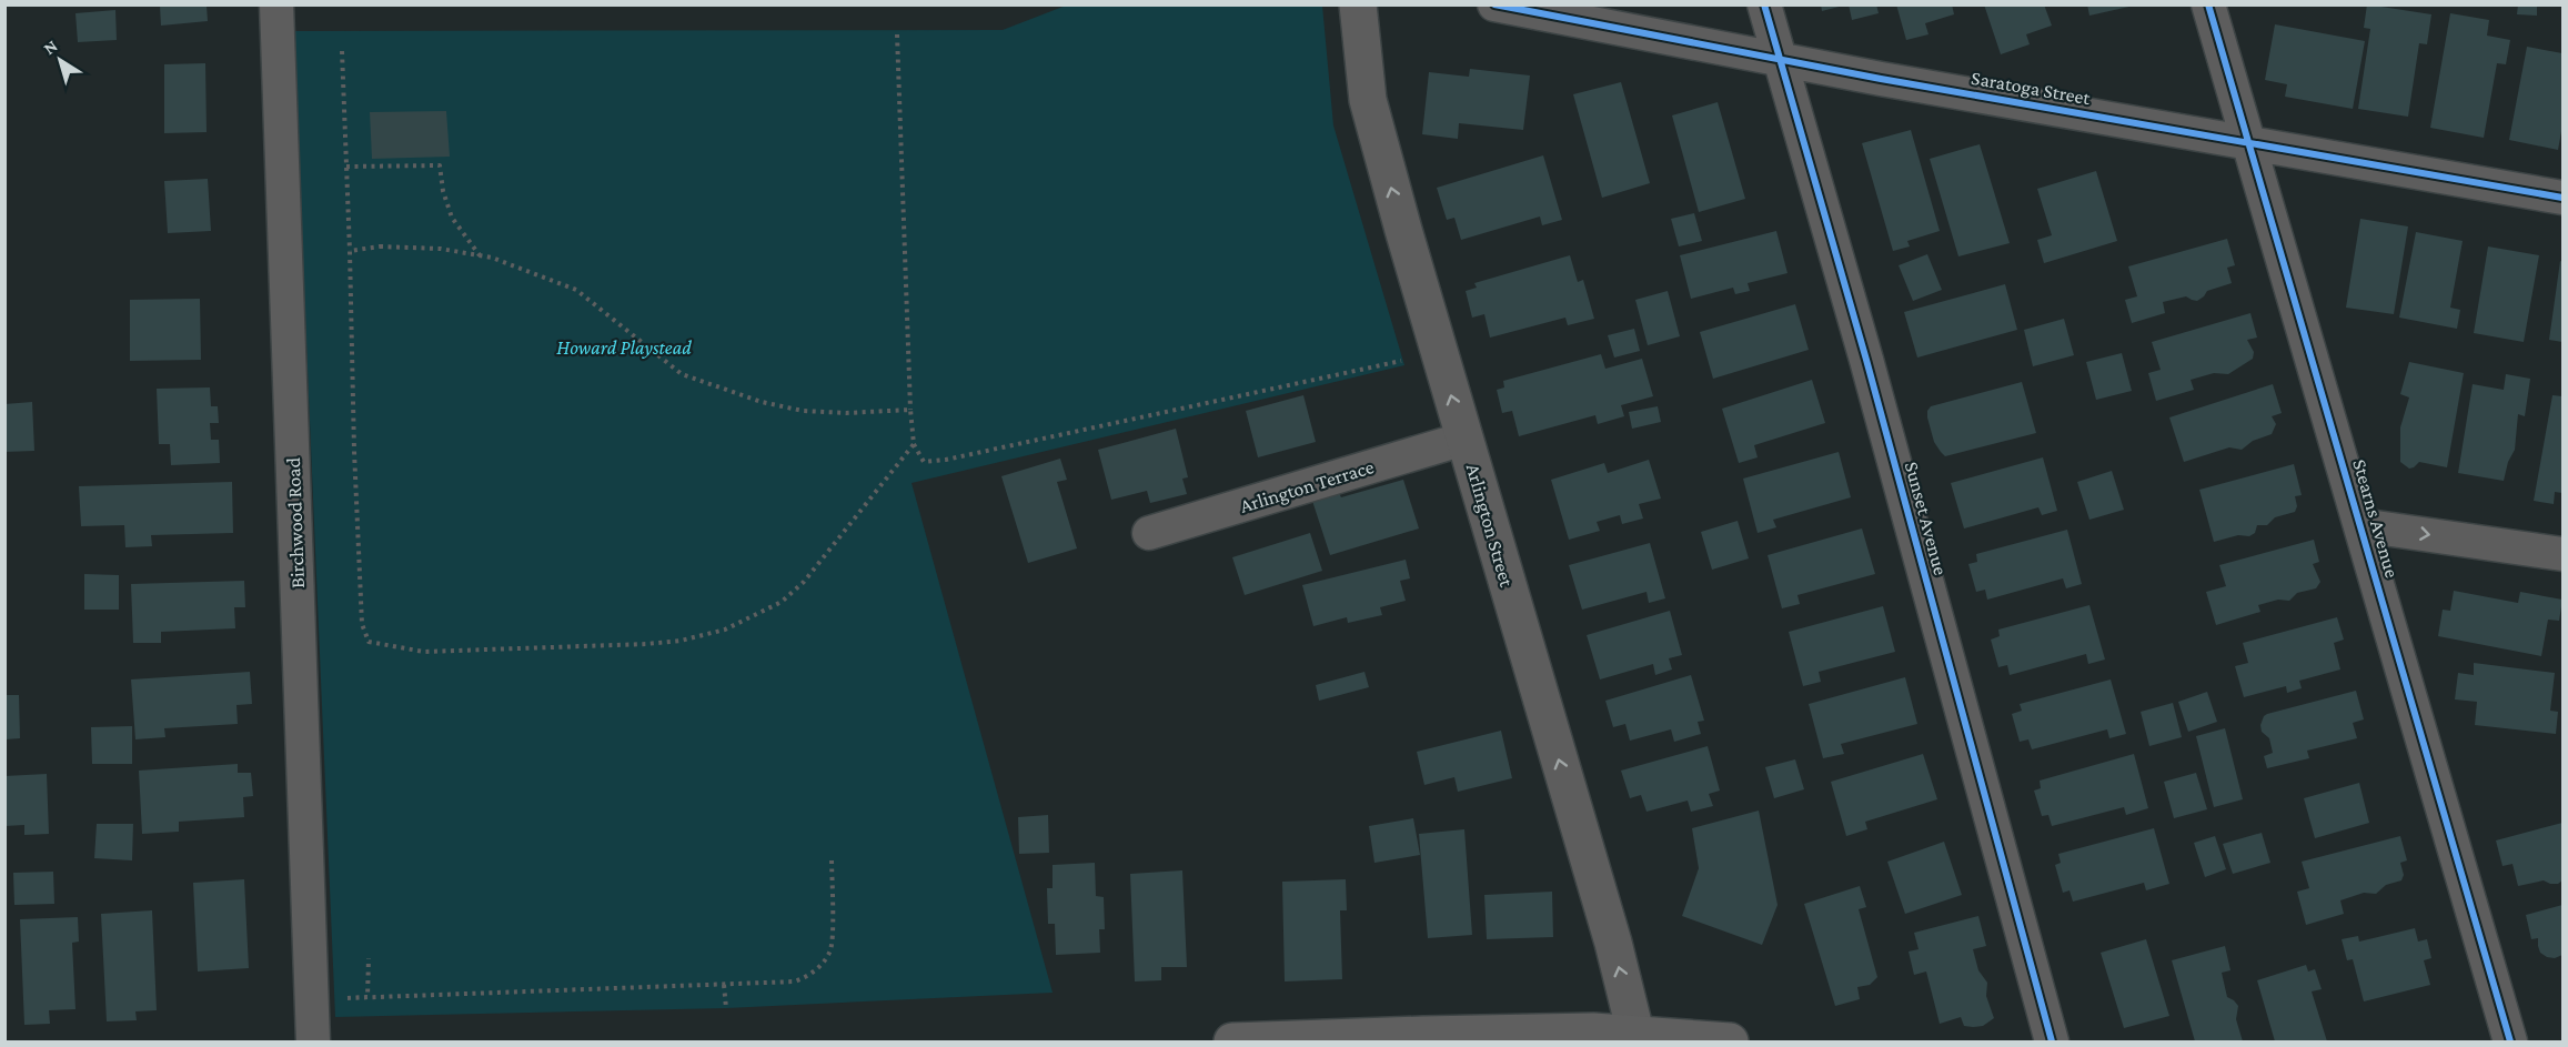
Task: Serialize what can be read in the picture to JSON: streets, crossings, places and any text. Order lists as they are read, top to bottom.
{
  "streets": {
    "street": [
      "Saratoga Street",
      "Arlington Terrace",
      "Sunset Avenue",
      "Stearns Avenue",
      "Birchwood Road",
      "Arlington Street"
    ]
  },
  "crossings": [
    ["Saratoga Street", "Sunset Avenue"],
    ["Saratoga Street", "Stearns Avenue"],
    ["Arlington Terrace", "Arlington Street"]
  ],
  "one_way": ["Arlington Street"],
  "parks": ["Howard Playstead"],
  "north": "top left"
}
